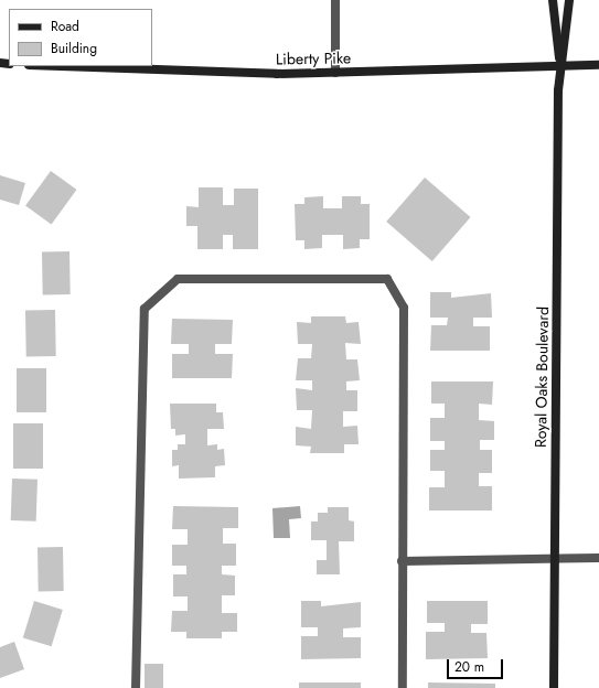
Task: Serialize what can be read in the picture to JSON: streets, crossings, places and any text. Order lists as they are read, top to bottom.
{
  "streets": {
    "main road": ["Liberty Pike", "Royal Oaks Boulevard"]
  },
  "crossings": [
    ["Liberty Pike", "Royal Oaks Boulevard"]
  ],
  "legend": ["Road", "Building"],
  "scale_bar": "20 m"
}
